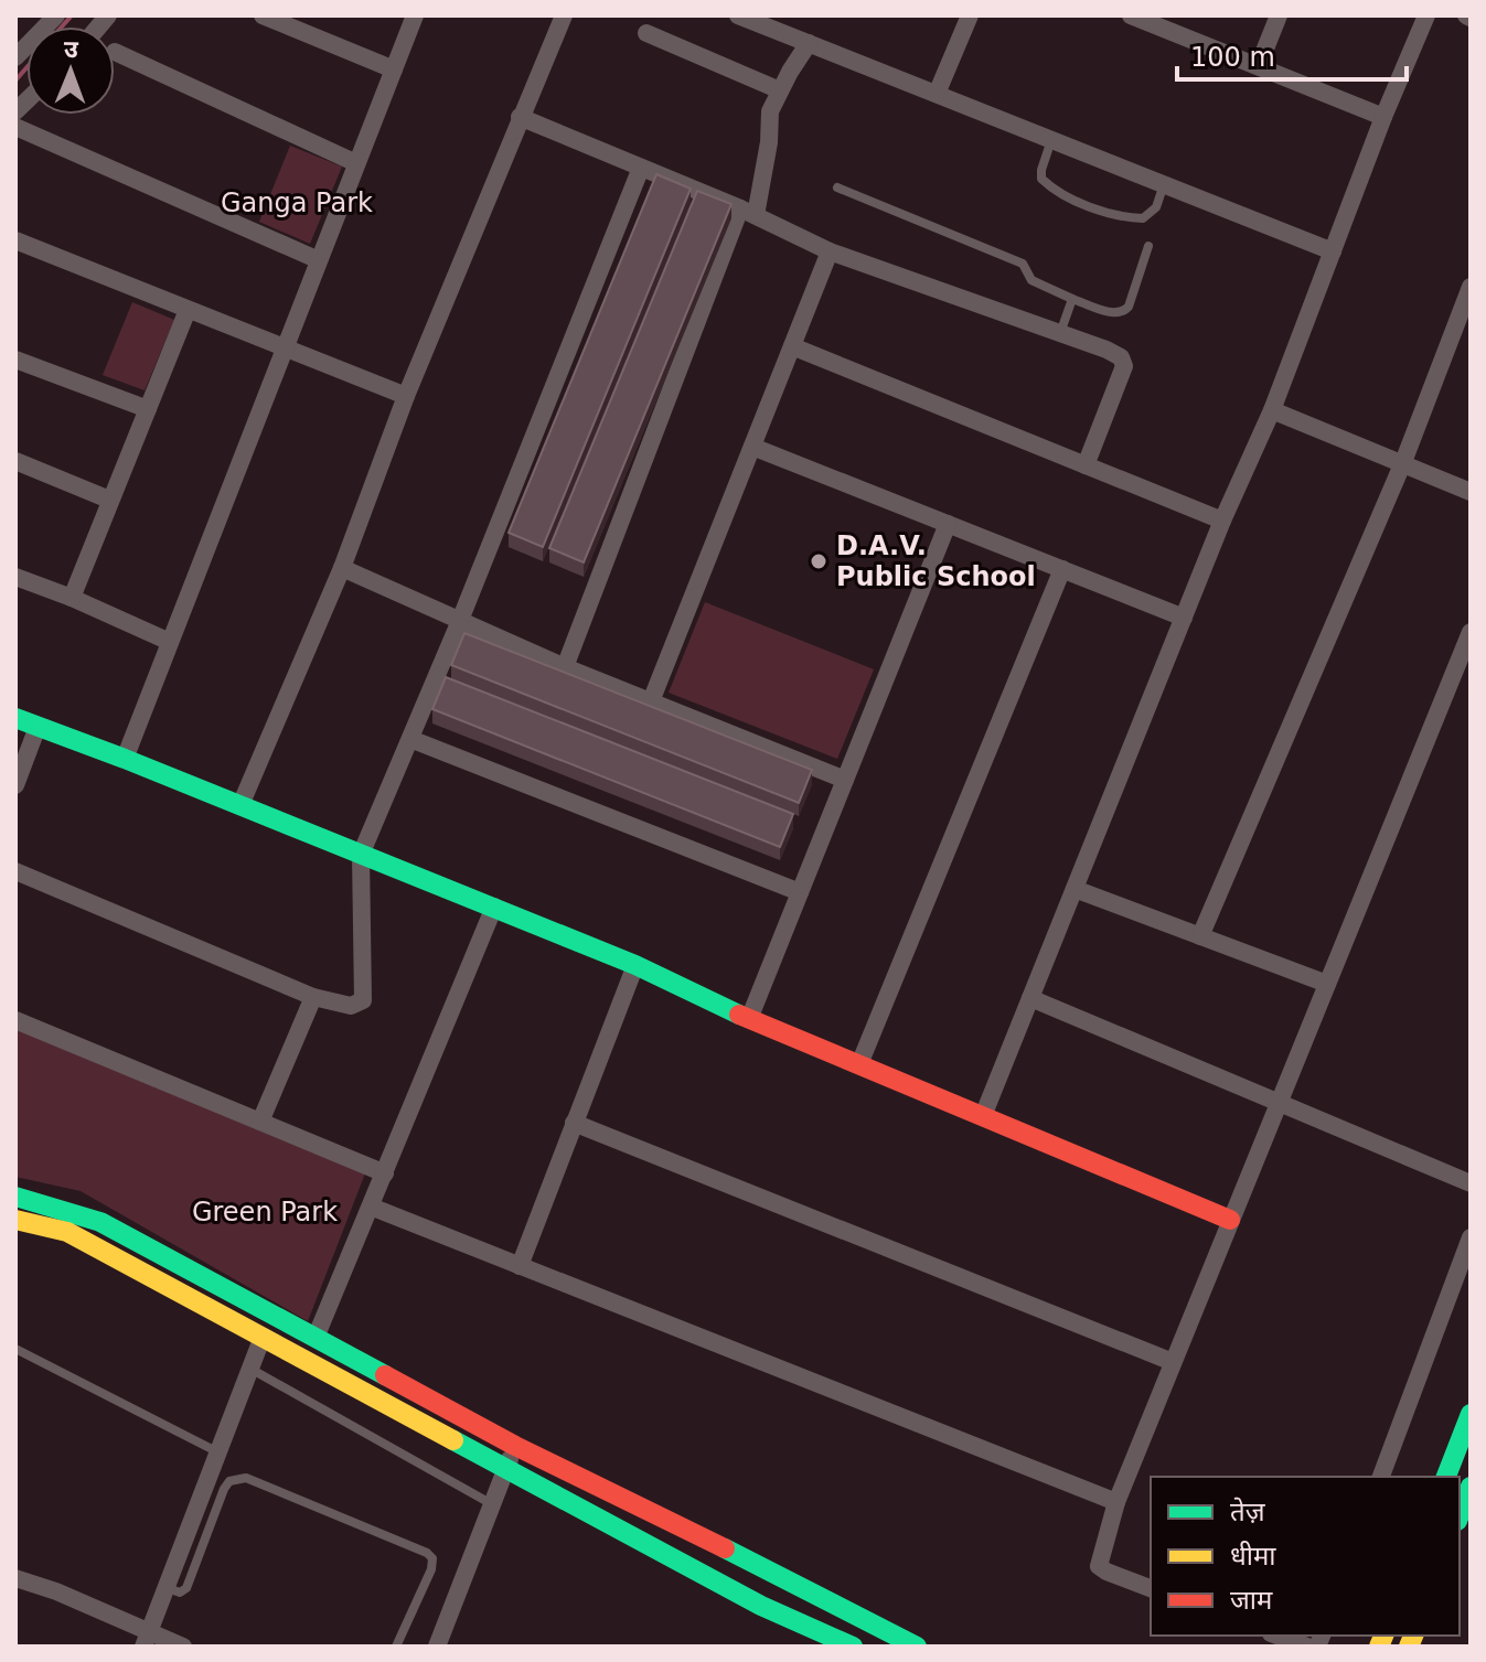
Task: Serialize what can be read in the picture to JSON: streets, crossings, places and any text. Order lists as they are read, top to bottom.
{
  "parks": ["Ganga Park", "Green Park"],
  "places": ["D.A.V. Public School"],
  "legend": ["तेज़", "धीमा", "जाम"],
  "scale_bar": "100 m",
  "north": "top"
}
